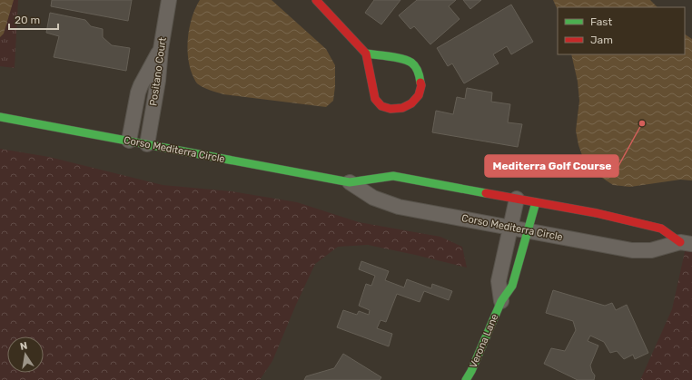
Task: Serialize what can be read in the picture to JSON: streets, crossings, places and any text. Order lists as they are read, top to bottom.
{
  "streets": {
    "street": ["Positano Court", "Corso Mediterra Circle", "Verona Lane"]
  },
  "crossings": [
    ["Positano Court", "Corso Mediterra Circle"],
    ["Corso Mediterra Circle", "Verona Lane"]
  ],
  "places": ["Mediterra Golf Course"],
  "legend": ["Fast", "Jam"],
  "scale_bar": "20 m",
  "north": "top"
}
